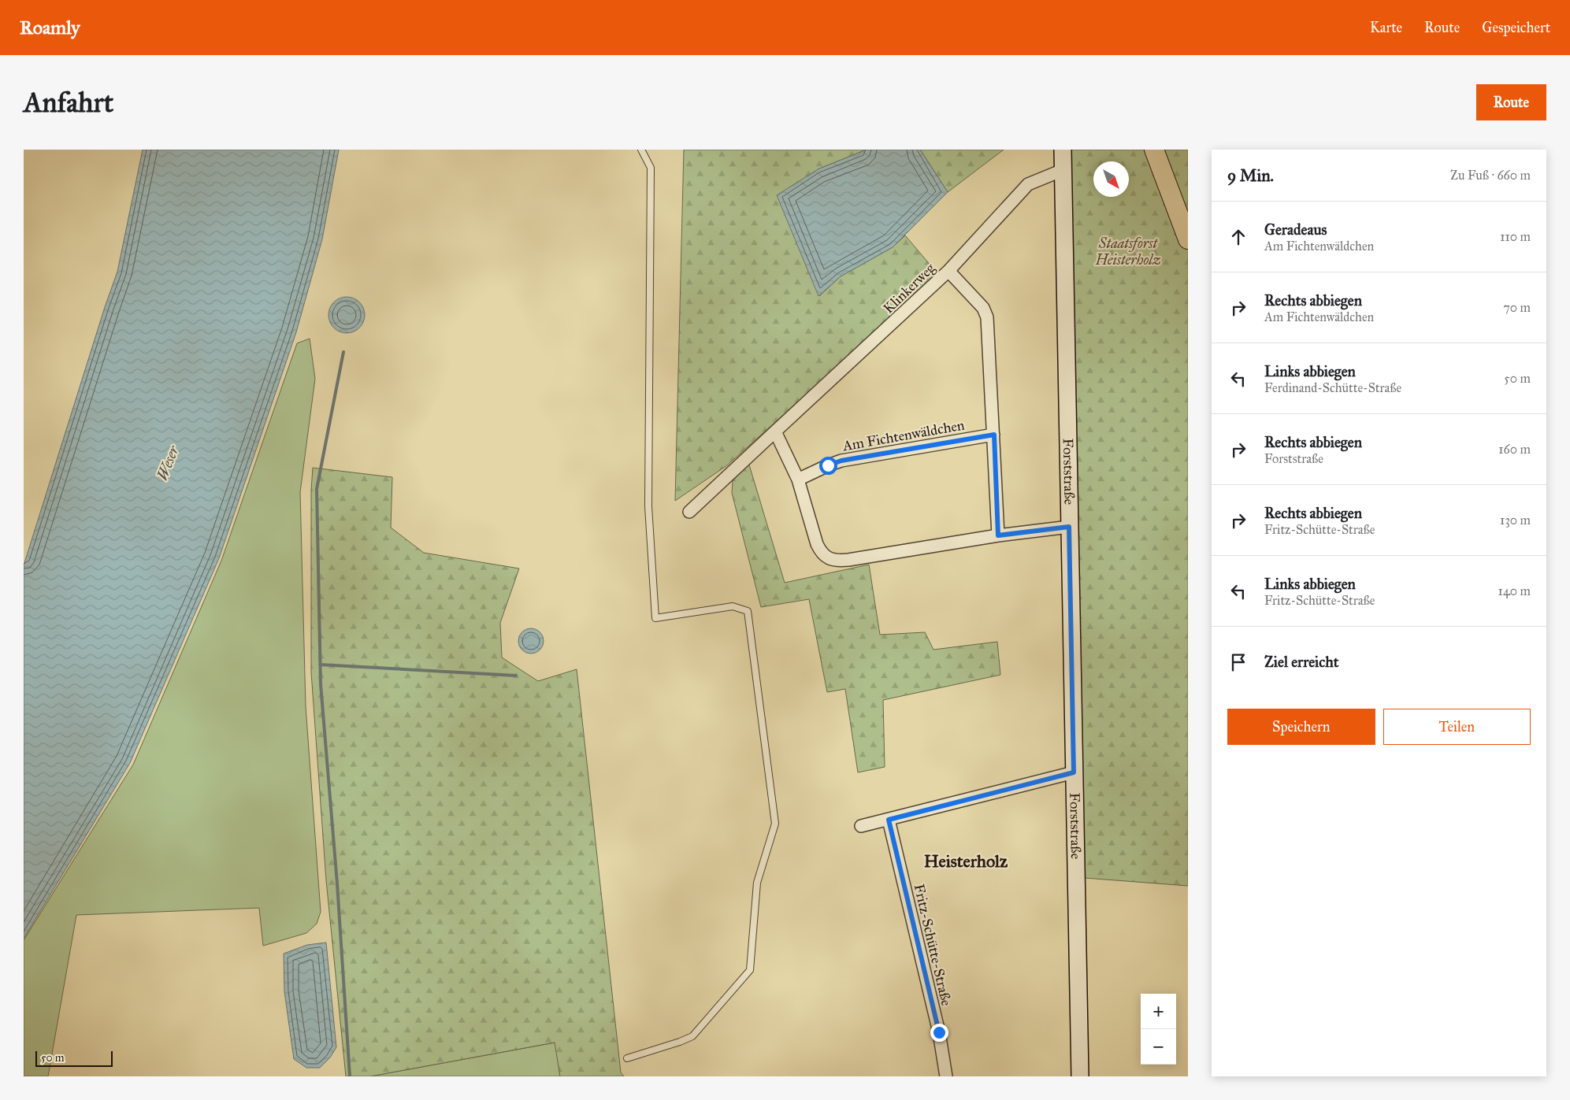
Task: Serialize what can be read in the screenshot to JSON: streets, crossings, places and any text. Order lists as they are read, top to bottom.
{
  "streets": {
    "street": [
      "Klinkerweg",
      "Am Fichtenwäldchen",
      "Forststraße",
      "Fritz-Schütte-Straße"
    ]
  },
  "crossings": [
    ["Klinkerweg", "Forststraße"]
  ],
  "districts": ["Heisterholz"],
  "water": ["Weser"],
  "parks": ["Staatsforst Heisterholz"],
  "scale_bar": "50 m",
  "north": "bottom right",
  "page": {
    "header": "Roamly",
    "nav": ["Karte", "Route", "Gespeichert"],
    "buttons": [
      "Route",
      ["Speichern", "Teilen"]
    ],
    "title": "Anfahrt",
    "heading": ["9 Min.", "Zu Fuß · 660 m"],
    "list": [
      ["Geradeaus", "Am Fichtenwäldchen", "110 m"],
      ["Rechts abbiegen", "Am Fichtenwäldchen", "70 m"],
      ["Links abbiegen", "Ferdinand-Schütte-Straße", "50 m"],
      ["Rechts abbiegen", "Forststraße", "160 m"],
      ["Rechts abbiegen", "Fritz-Schütte-Straße", "130 m"],
      ["Links abbiegen", "Fritz-Schütte-Straße", "140 m"],
      "Ziel erreicht"
    ],
    "map_buttons": ["+", "−"],
    "scale": "50 m"
  }
}
